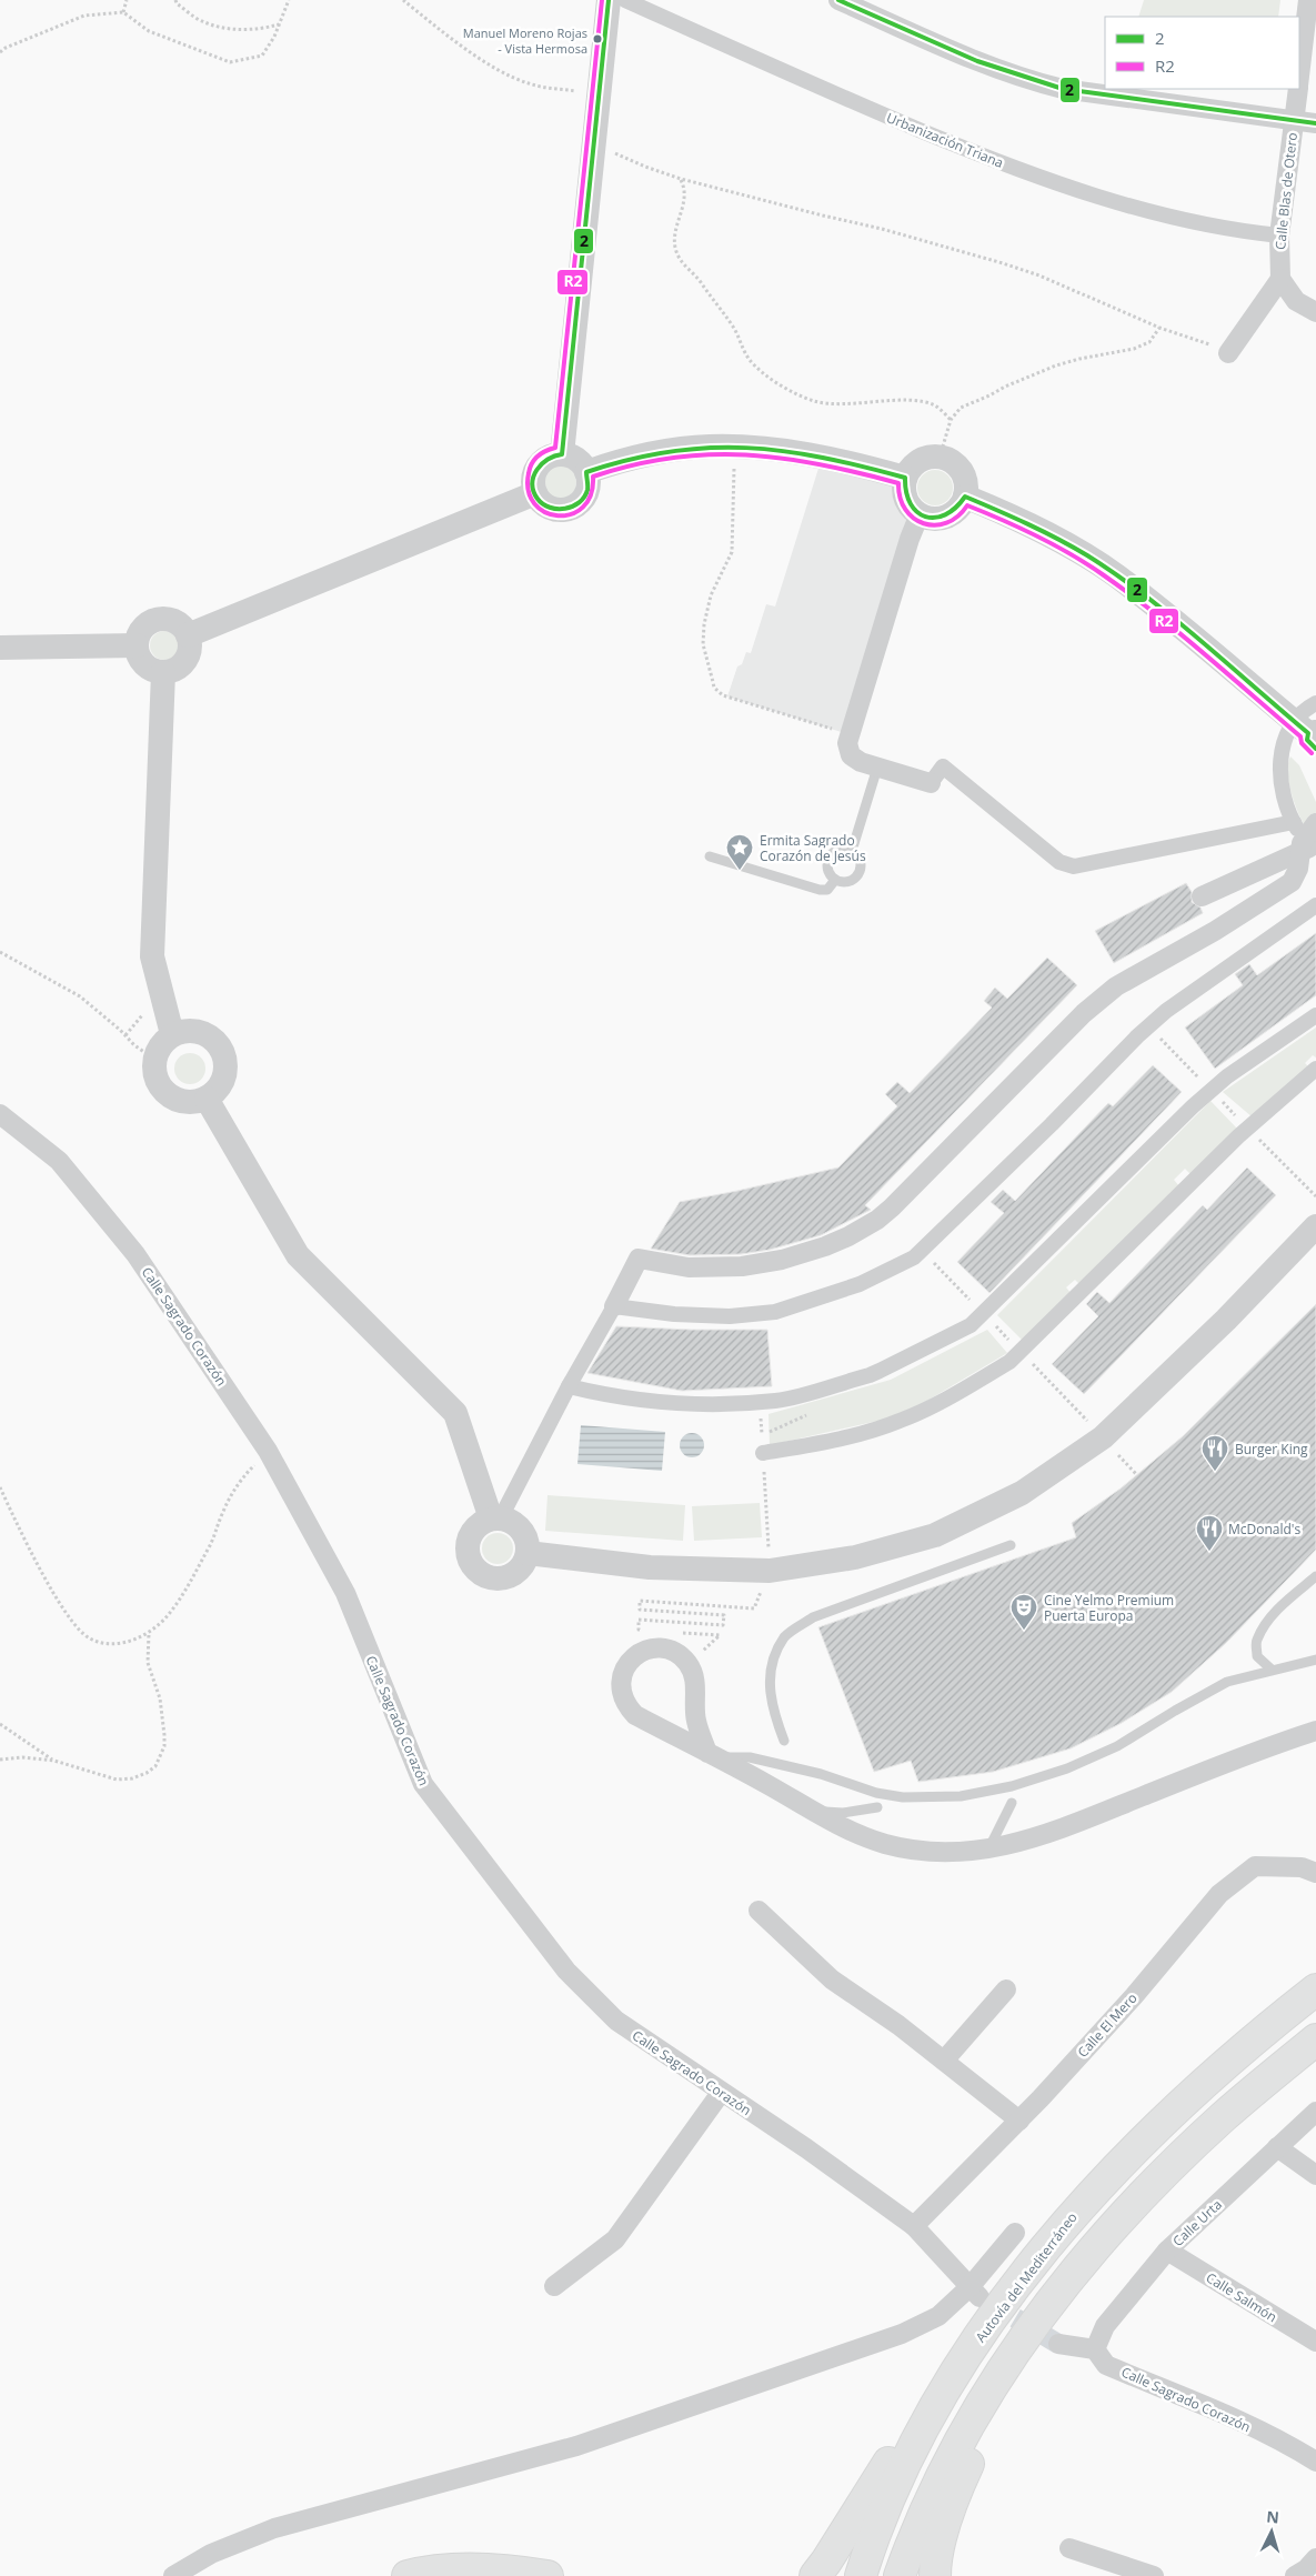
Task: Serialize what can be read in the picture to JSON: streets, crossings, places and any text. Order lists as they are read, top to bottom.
{
  "streets": {
    "highway": ["Autovía del Mediterráneo"],
    "street": [
      "Urbanización Triana",
      "Calle Blas de Otero",
      "Calle Sagrado Corazón",
      "Calle El Mero",
      "Calle Urta",
      "Calle Salmón"
    ]
  },
  "crossings": [
    ["Urbanización Triana", "Calle Blas de Otero"],
    ["Calle Sagrado Corazón", "Calle El Mero"],
    ["Calle Sagrado Corazón", "Calle Urta"],
    ["Calle Urta", "Calle Salmón"]
  ],
  "places": {
    "other": ["Manuel Moreno Rojas - Vista Hermosa"],
    "place": ["Ermita Sagrado Corazón de Jesús"],
    "restaurant": ["Burger King", "McDonald's"],
    "theatre": ["Cine Yelmo Premium Puerta Europa"]
  },
  "lines": ["transit line 2", "transit line R2"],
  "legend": ["2", "R2"],
  "north": "top"
}
